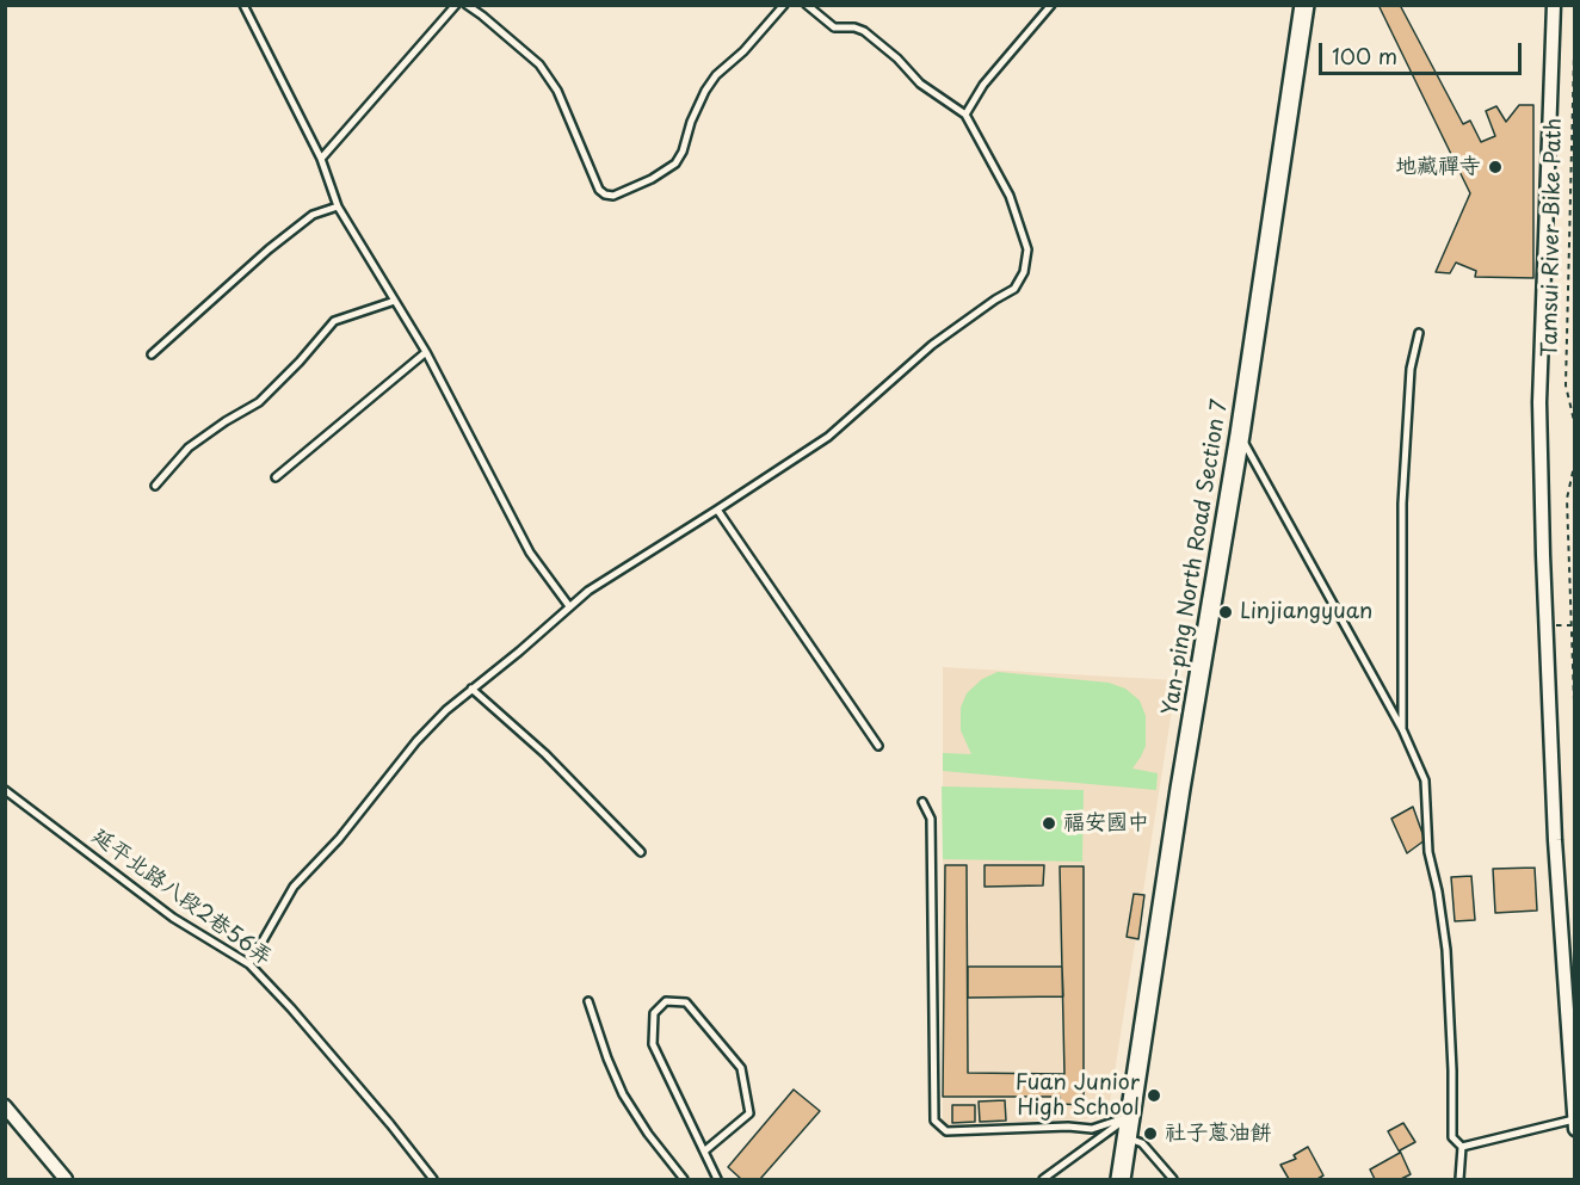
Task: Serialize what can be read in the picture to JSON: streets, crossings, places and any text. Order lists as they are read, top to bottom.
{
  "streets": {
    "street": ["Yan-ping North Road Section 7"],
    "lane": ["延平北路八段2巷56弄"],
    "path": ["Tamsui River Bike Path"]
  },
  "places": [
    "地藏禪寺",
    "Linjiangyuan",
    "福安國中",
    "Fuan Junior High School",
    "社子蔥油餅"
  ],
  "scale_bar": "100 m"
}
